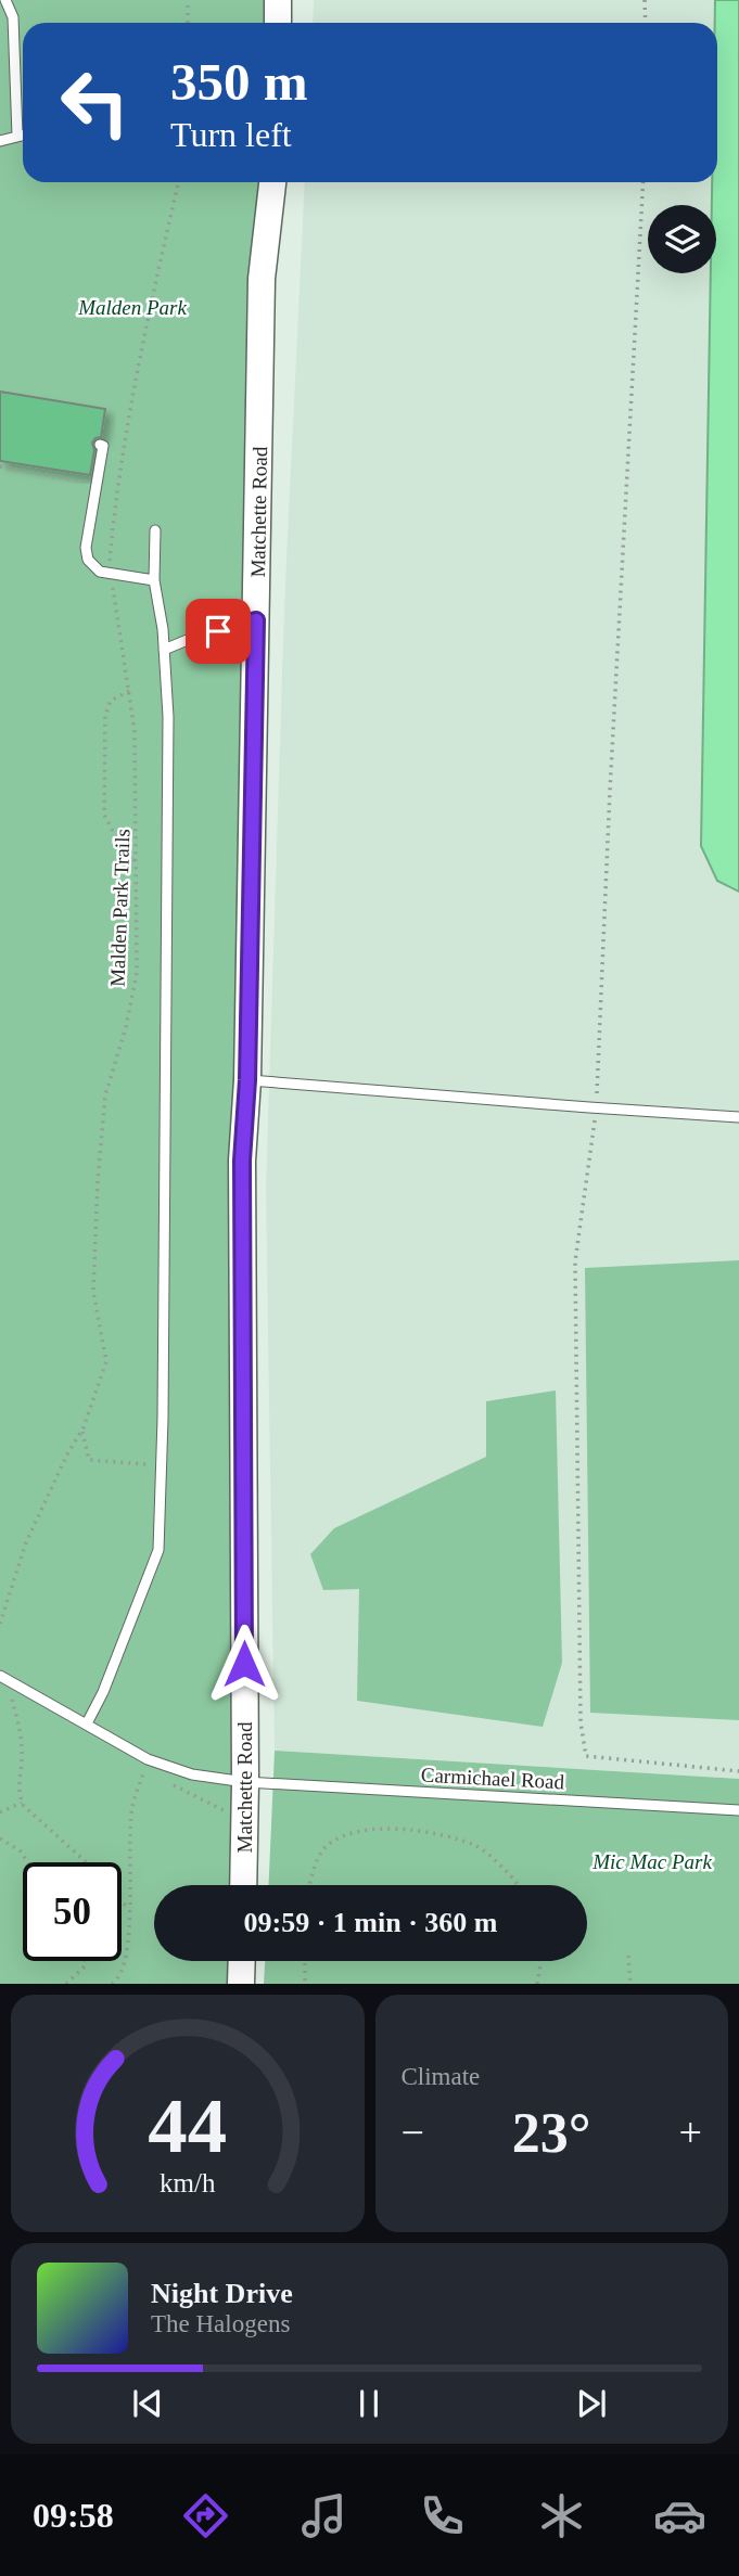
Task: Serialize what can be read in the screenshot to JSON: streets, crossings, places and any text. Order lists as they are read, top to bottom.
{
  "streets": {
    "main road": ["Matchette Road"],
    "lane": ["Carmichael Road"],
    "path": ["Malden Park Trails"]
  },
  "crossings": [
    ["Matchette Road", "Carmichael Road"]
  ],
  "parks": ["Malden Park", "Mic Mac Park"],
  "page": {
    "turn": ["350 m", "Turn left"],
    "limit": "50",
    "trip": "09:59 · 1 min · 360 m",
    "tile": "Climate",
    "heat": ["−", "23°", "+"],
    "song": ["Night Drive", "The Halogens"],
    "tabs": "09:58",
    "gauge": ["44", "km/h"]
  }
}
